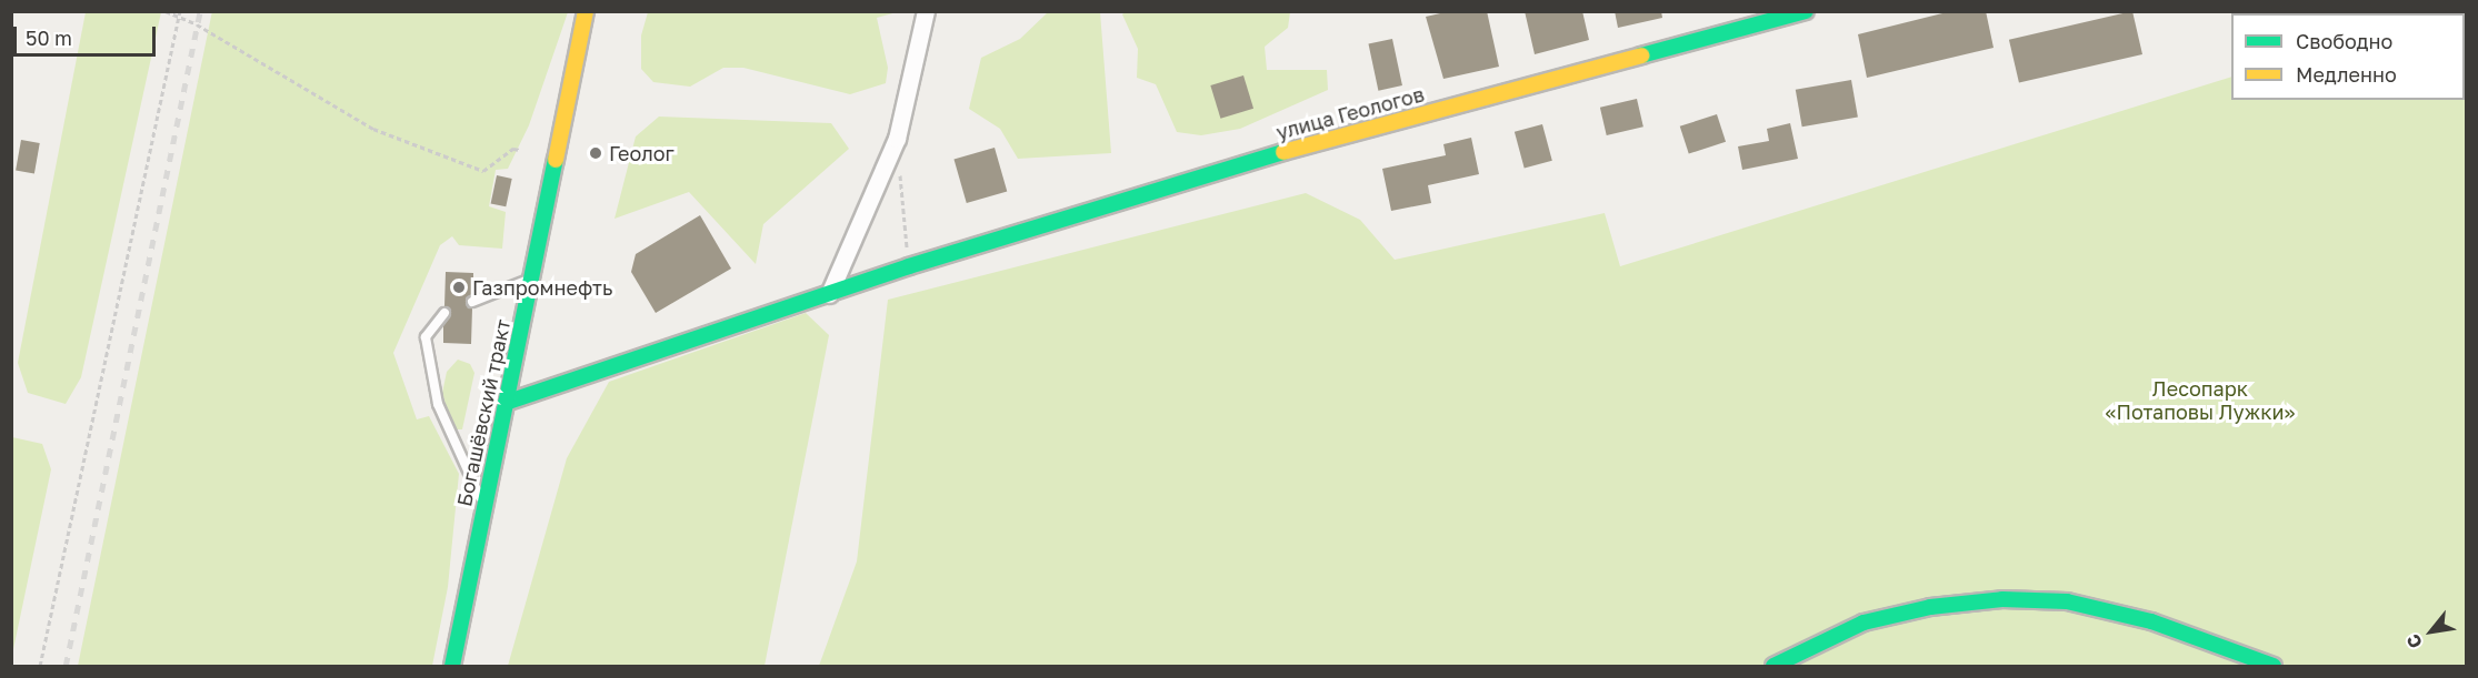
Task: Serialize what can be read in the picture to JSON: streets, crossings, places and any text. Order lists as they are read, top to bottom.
{
  "streets": {
    "street": ["улица Геологов", "Богашёвский тракт"]
  },
  "crossings": [
    ["улица Геологов", "Богашёвский тракт"]
  ],
  "parks": ["Лесопарк «Потаповы Лужки»"],
  "places": ["Геолог", "Газпромнефть"],
  "legend": ["Свободно", "Медленно"],
  "scale_bar": "50 m",
  "north": "bottom left"
}
